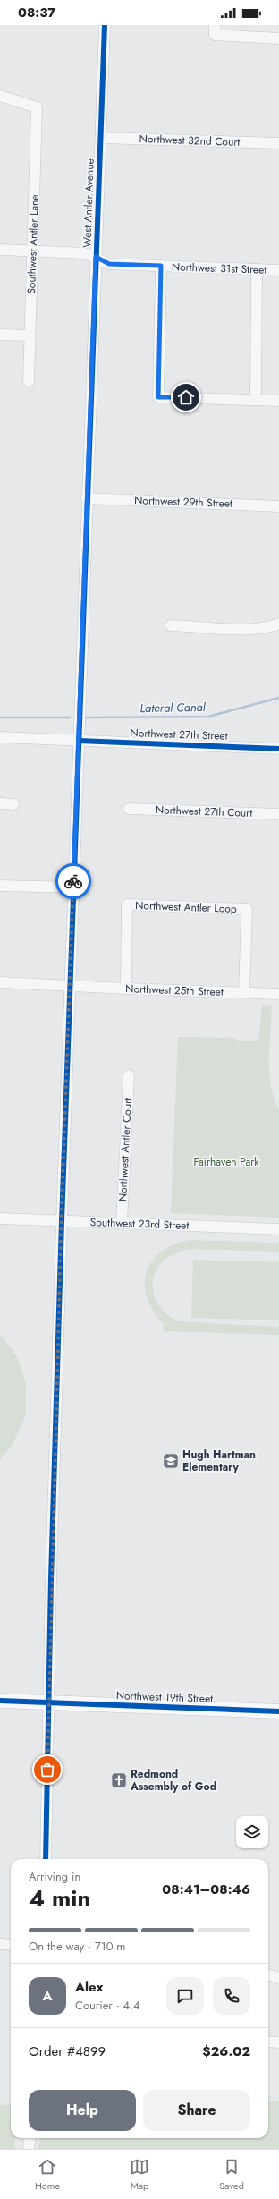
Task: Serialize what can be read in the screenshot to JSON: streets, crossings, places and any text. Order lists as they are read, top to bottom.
{
  "streets": {
    "main road": ["Northwest 19th Street"],
    "street": [
      "Northwest 32nd Court",
      "West Antler Avenue",
      "Southwest Antler Lane",
      "Northwest 31st Street",
      "Northwest 29th Street",
      "Northwest 27th Street",
      "Northwest 27th Court",
      "Northwest Antler Loop",
      "Northwest 25th Street",
      "Northwest Antler Court",
      "Southwest 23rd Street"
    ]
  },
  "crossings": [
    ["Northwest 32nd Court", "West Antler Avenue"],
    ["West Antler Avenue", "Northwest 31st Street"],
    ["West Antler Avenue", "Northwest 29th Street"],
    ["West Antler Avenue", "Northwest 27th Street"],
    ["West Antler Avenue", "Northwest 25th Street"],
    ["West Antler Avenue", "Southwest 23rd Street"],
    ["West Antler Avenue", "Northwest 19th Street"],
    ["Southwest Antler Lane", "Northwest 31st Street"],
    ["Northwest Antler Loop", "Northwest 25th Street"],
    ["Northwest Antler Court", "Southwest 23rd Street"]
  ],
  "water": ["Lateral Canal"],
  "parks": ["Fairhaven Park"],
  "places": {
    "school or university": ["Hugh Hartman Elementary"],
    "church": ["Redmond Assembly of God"]
  },
  "page": {
    "status": "08:37",
    "heading": ["4 min", "Arriving in", "08:41–08:46"],
    "panel": [
      "Alex",
      "Courier · 4.4",
      "Order #4899",
      "$26.02"
    ],
    "bar": "On the way · 710 m",
    "round": "A",
    "buttons": ["Help", "Share"],
    "tabs": ["Home", "Map", "Saved"]
  }
}
